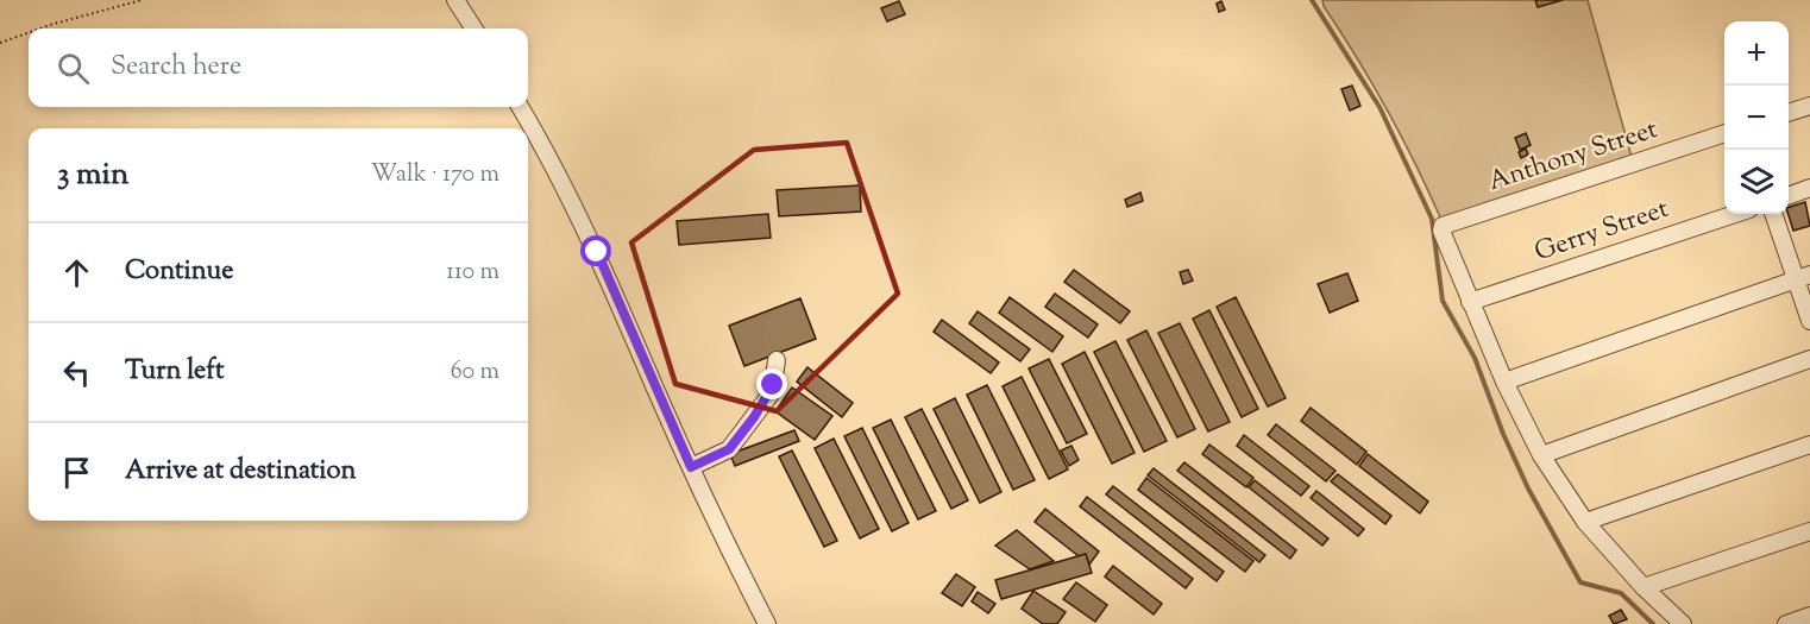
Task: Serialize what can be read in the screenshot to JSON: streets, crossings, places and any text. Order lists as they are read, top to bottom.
{
  "streets": {
    "street": ["Anthony Street", "Gerry Street"]
  },
  "crossings": [
    ["Anthony Street", "Gerry Street"]
  ],
  "page": {
    "map_buttons": ["+", "−"],
    "search": "Search here",
    "heading": ["3 min", "Walk · 170 m"],
    "list": [
      ["Continue", "110 m"],
      ["Turn left", "60 m"],
      "Arrive at destination"
    ]
  }
}
